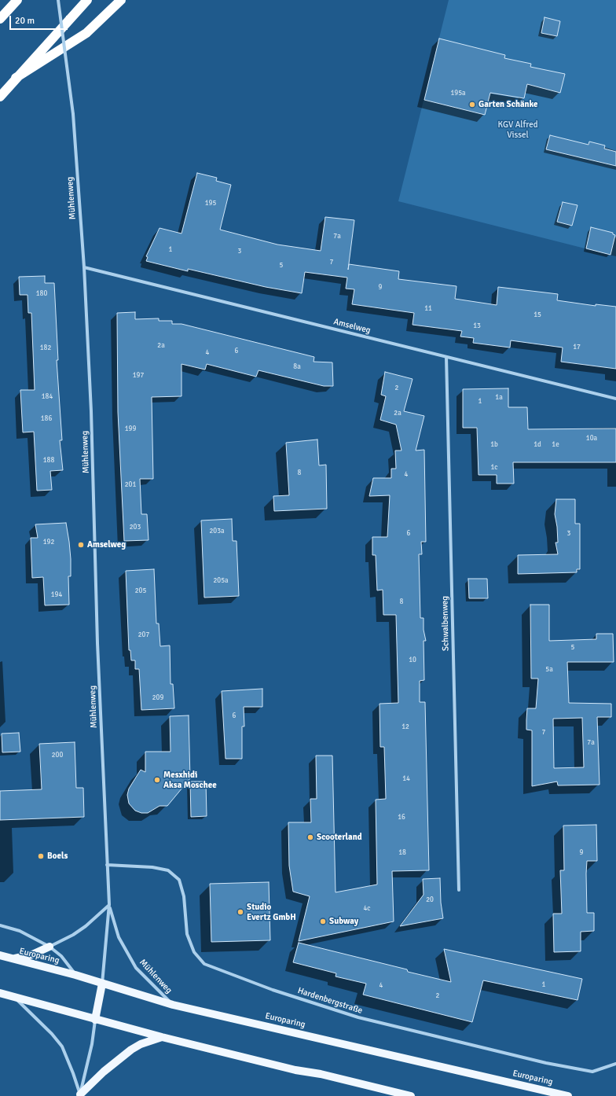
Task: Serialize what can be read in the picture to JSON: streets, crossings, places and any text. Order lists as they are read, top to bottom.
{
  "streets": {
    "main road": ["Europaring"],
    "street": [
      "Mühlenweg",
      "Amselweg",
      "Schwalbenweg",
      "Hardenbergstraße"
    ]
  },
  "crossings": [
    ["Mühlenweg", "Amselweg"],
    ["Mühlenweg", "Europaring"],
    ["Mühlenweg", "Hardenbergstraße"],
    ["Amselweg", "Schwalbenweg"]
  ],
  "parks": ["KGV Alfred Vissel"],
  "places": [
    "Garten Schänke",
    "Amselweg",
    "Mesxhidi Aksa Moschee",
    "Scooterland",
    "Boels",
    "Studio Evertz GmbH",
    "Subway"
  ],
  "house_numbers": [
    "195a",
    "195",
    "7a",
    "1",
    "3",
    "7",
    "5",
    "9",
    "180",
    "11",
    "15",
    "13",
    "2a",
    "17",
    "182",
    "6",
    "4",
    "8a",
    "197",
    "2",
    "184",
    "1a",
    "1",
    "2a",
    "186",
    "199",
    "10a",
    "1b",
    "1d",
    "1e",
    "188",
    "1c",
    "8",
    "4",
    "201",
    "203",
    "203a",
    "6",
    "3",
    "192",
    "205a",
    "205",
    "194",
    "8",
    "207",
    "5",
    "10",
    "5a",
    "209",
    "6",
    "12",
    "7",
    "7a",
    "200",
    "14",
    "16",
    "18",
    "9",
    "20",
    "4c",
    "1",
    "4",
    "2"
  ],
  "scale_bar": "20 m"
}
